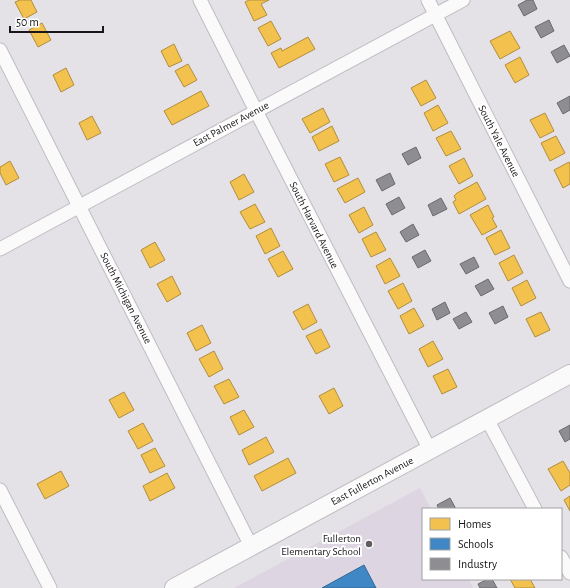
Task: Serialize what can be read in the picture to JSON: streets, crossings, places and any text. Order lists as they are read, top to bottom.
{
  "streets": {
    "street": [
      "East Palmer Avenue",
      "South Yale Avenue",
      "South Harvard Avenue",
      "South Michigan Avenue",
      "East Fullerton Avenue"
    ]
  },
  "crossings": [
    ["East Palmer Avenue", "South Yale Avenue"],
    ["East Palmer Avenue", "South Harvard Avenue"],
    ["East Palmer Avenue", "South Michigan Avenue"],
    ["South Harvard Avenue", "East Fullerton Avenue"],
    ["South Michigan Avenue", "East Fullerton Avenue"]
  ],
  "places": ["Fullerton Elementary School"],
  "legend": ["Homes", "Schools", "Industry"],
  "scale_bar": "50 m"
}
